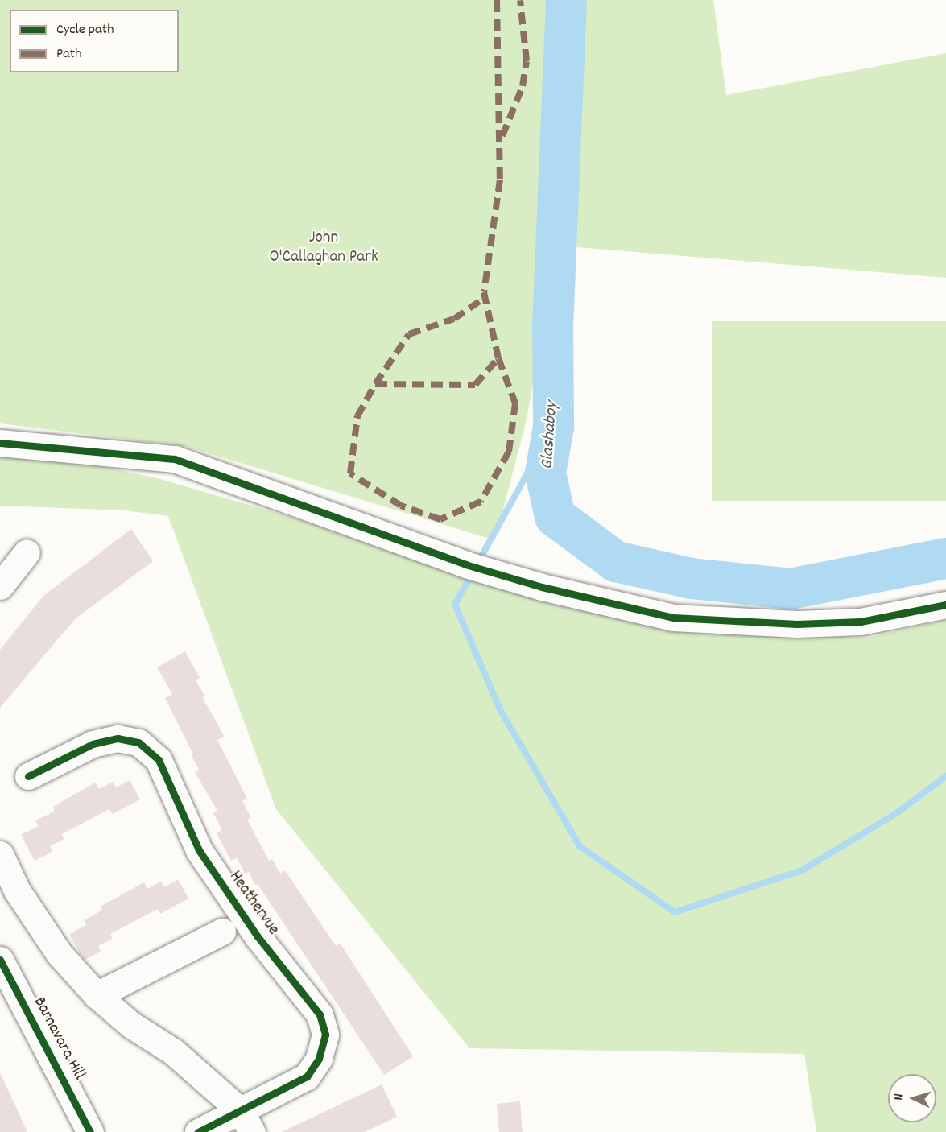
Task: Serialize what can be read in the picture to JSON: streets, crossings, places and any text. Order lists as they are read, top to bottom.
{
  "streets": {
    "street": ["Heathervue", "Barnavara Hill"]
  },
  "water": ["Glashaboy"],
  "parks": ["John O'Callaghan Park"],
  "legend": ["Cycle path", "Path"],
  "north": "left"
}
